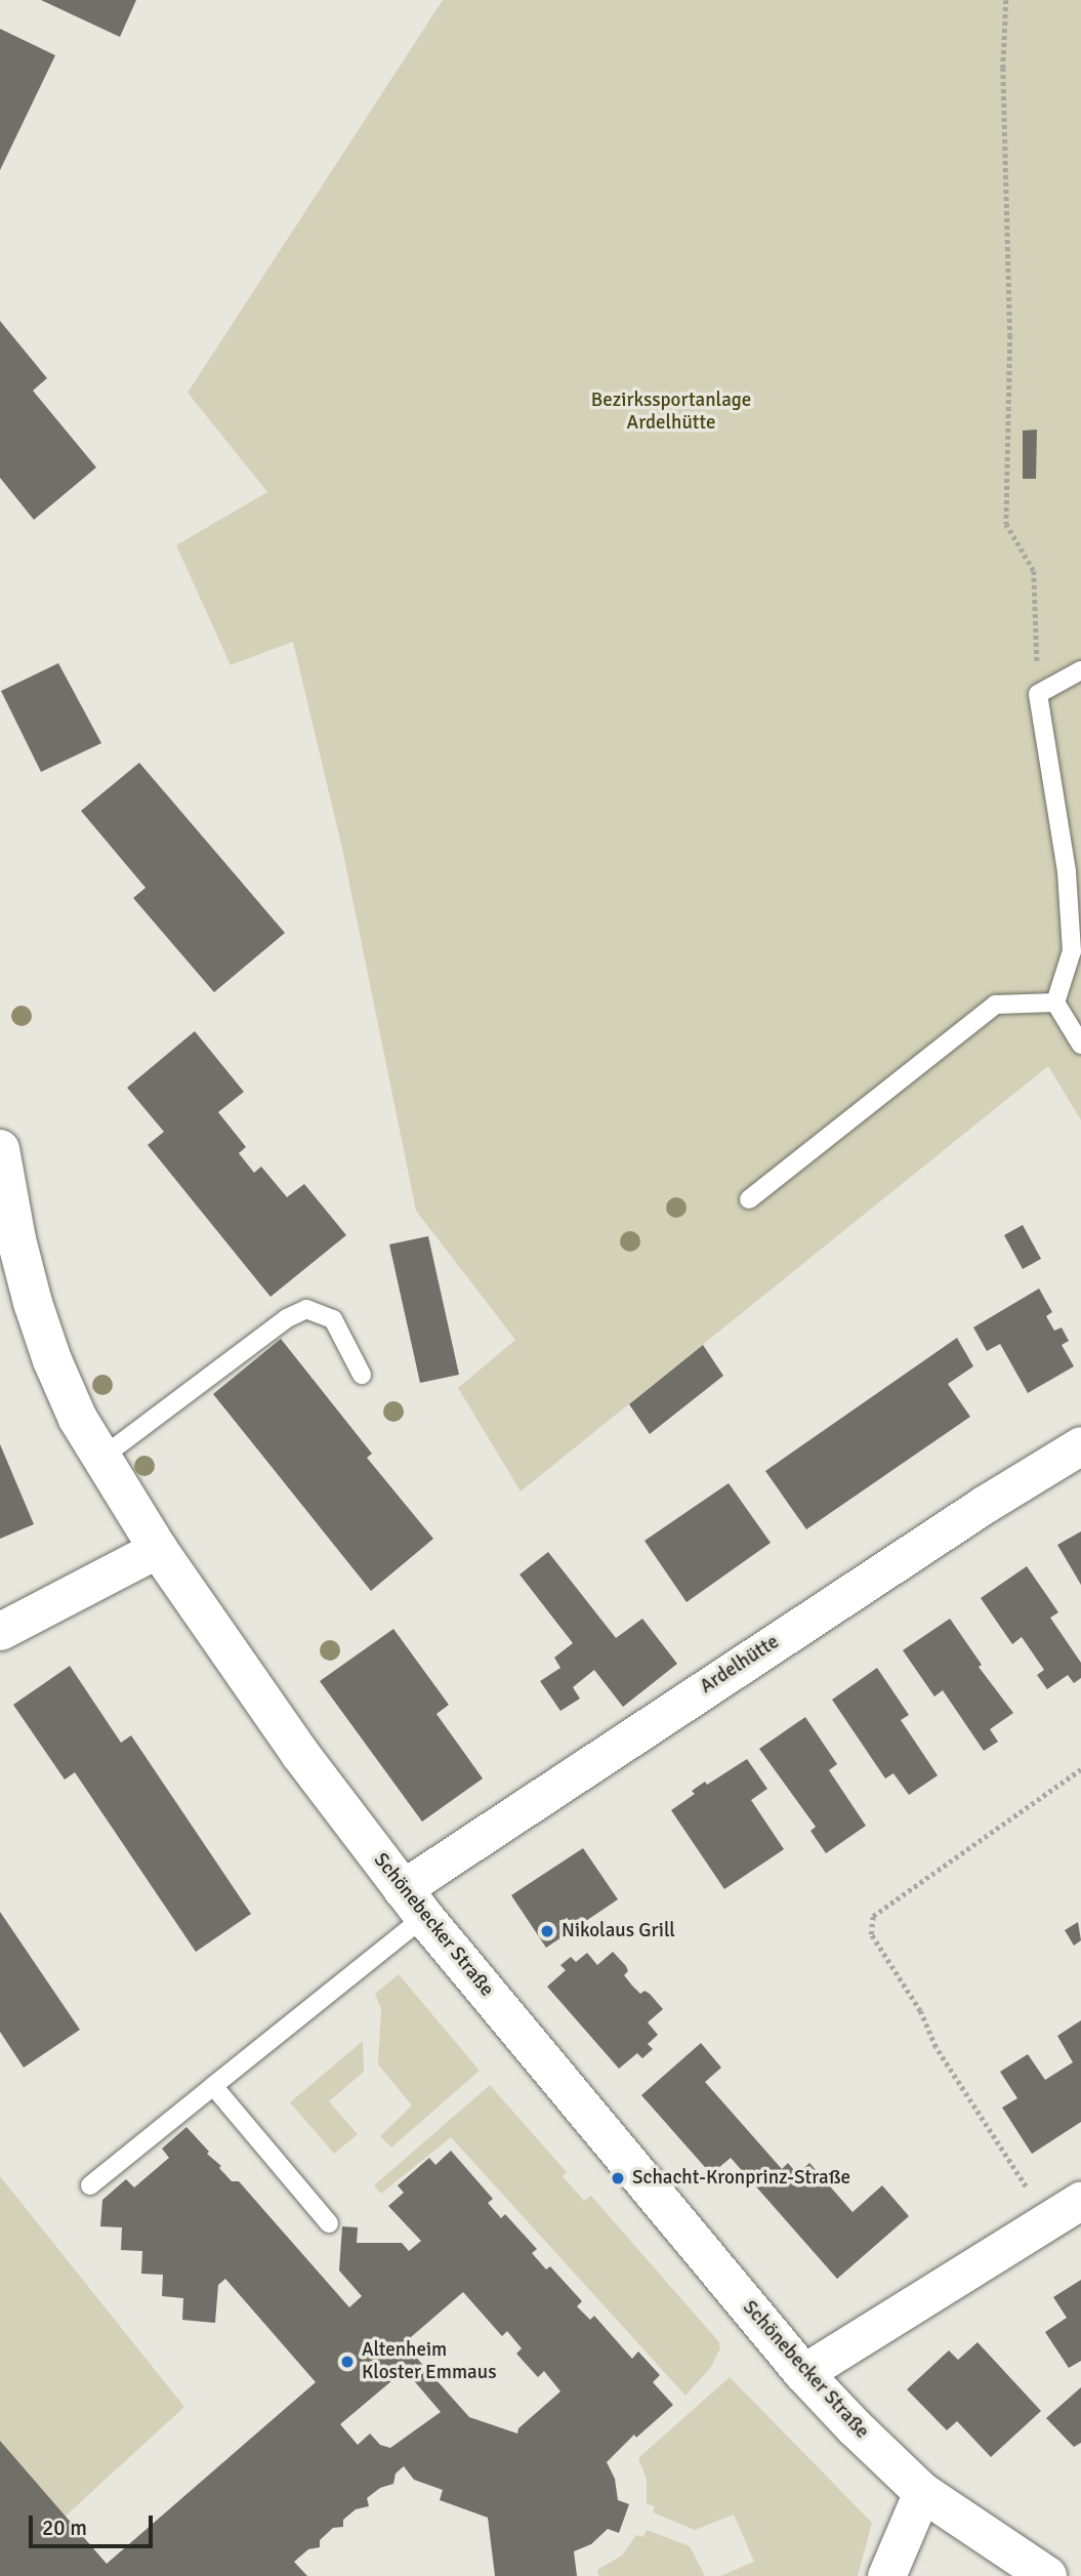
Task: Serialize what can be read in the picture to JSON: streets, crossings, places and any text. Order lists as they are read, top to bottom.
{
  "streets": {
    "street": ["Ardelhütte", "Schönebecker Straße"]
  },
  "crossings": [
    ["Ardelhütte", "Schönebecker Straße"]
  ],
  "parks": ["Bezirkssportanlage Ardelhütte"],
  "places": ["Nikolaus Grill", "Schacht-Kronprinz-Straße", "Altenheim Kloster Emmaus"],
  "scale_bar": "20 m"
}
